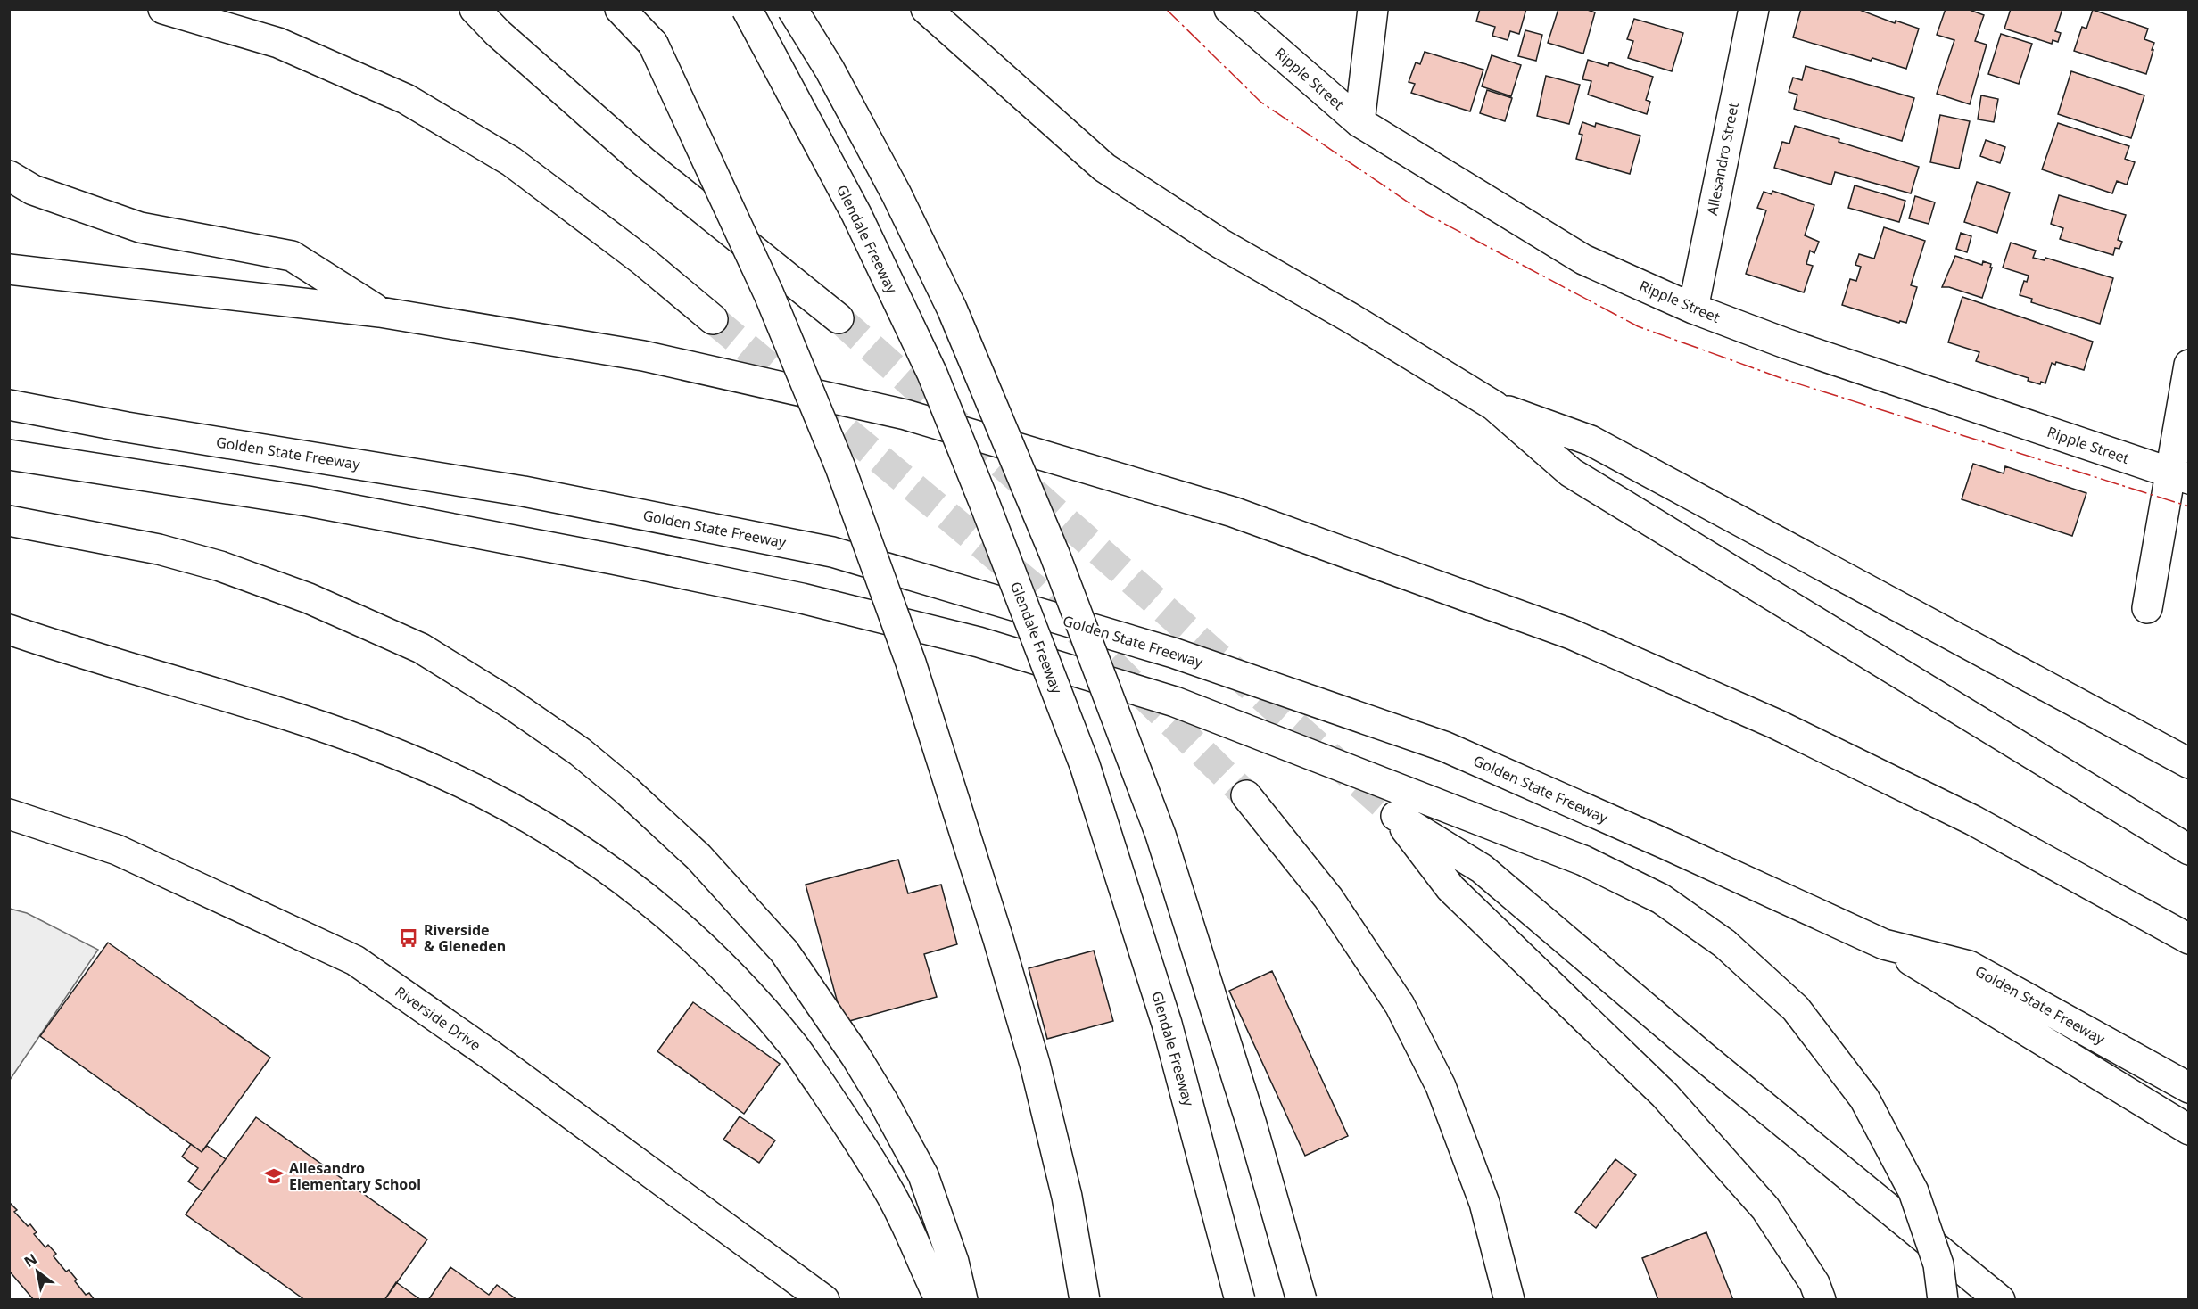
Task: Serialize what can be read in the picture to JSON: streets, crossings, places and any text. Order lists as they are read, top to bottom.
{
  "streets": {
    "main road": [
      "Ripple Street",
      "Allesandro Street",
      "Glendale Freeway",
      "Golden State Freeway",
      "Riverside Drive"
    ]
  },
  "crossings": [
    ["Ripple Street", "Allesandro Street"]
  ],
  "places": {
    "bus stop": ["Riverside & Gleneden"],
    "school or university": ["Allesandro Elementary School"]
  },
  "north": "top left"
}
